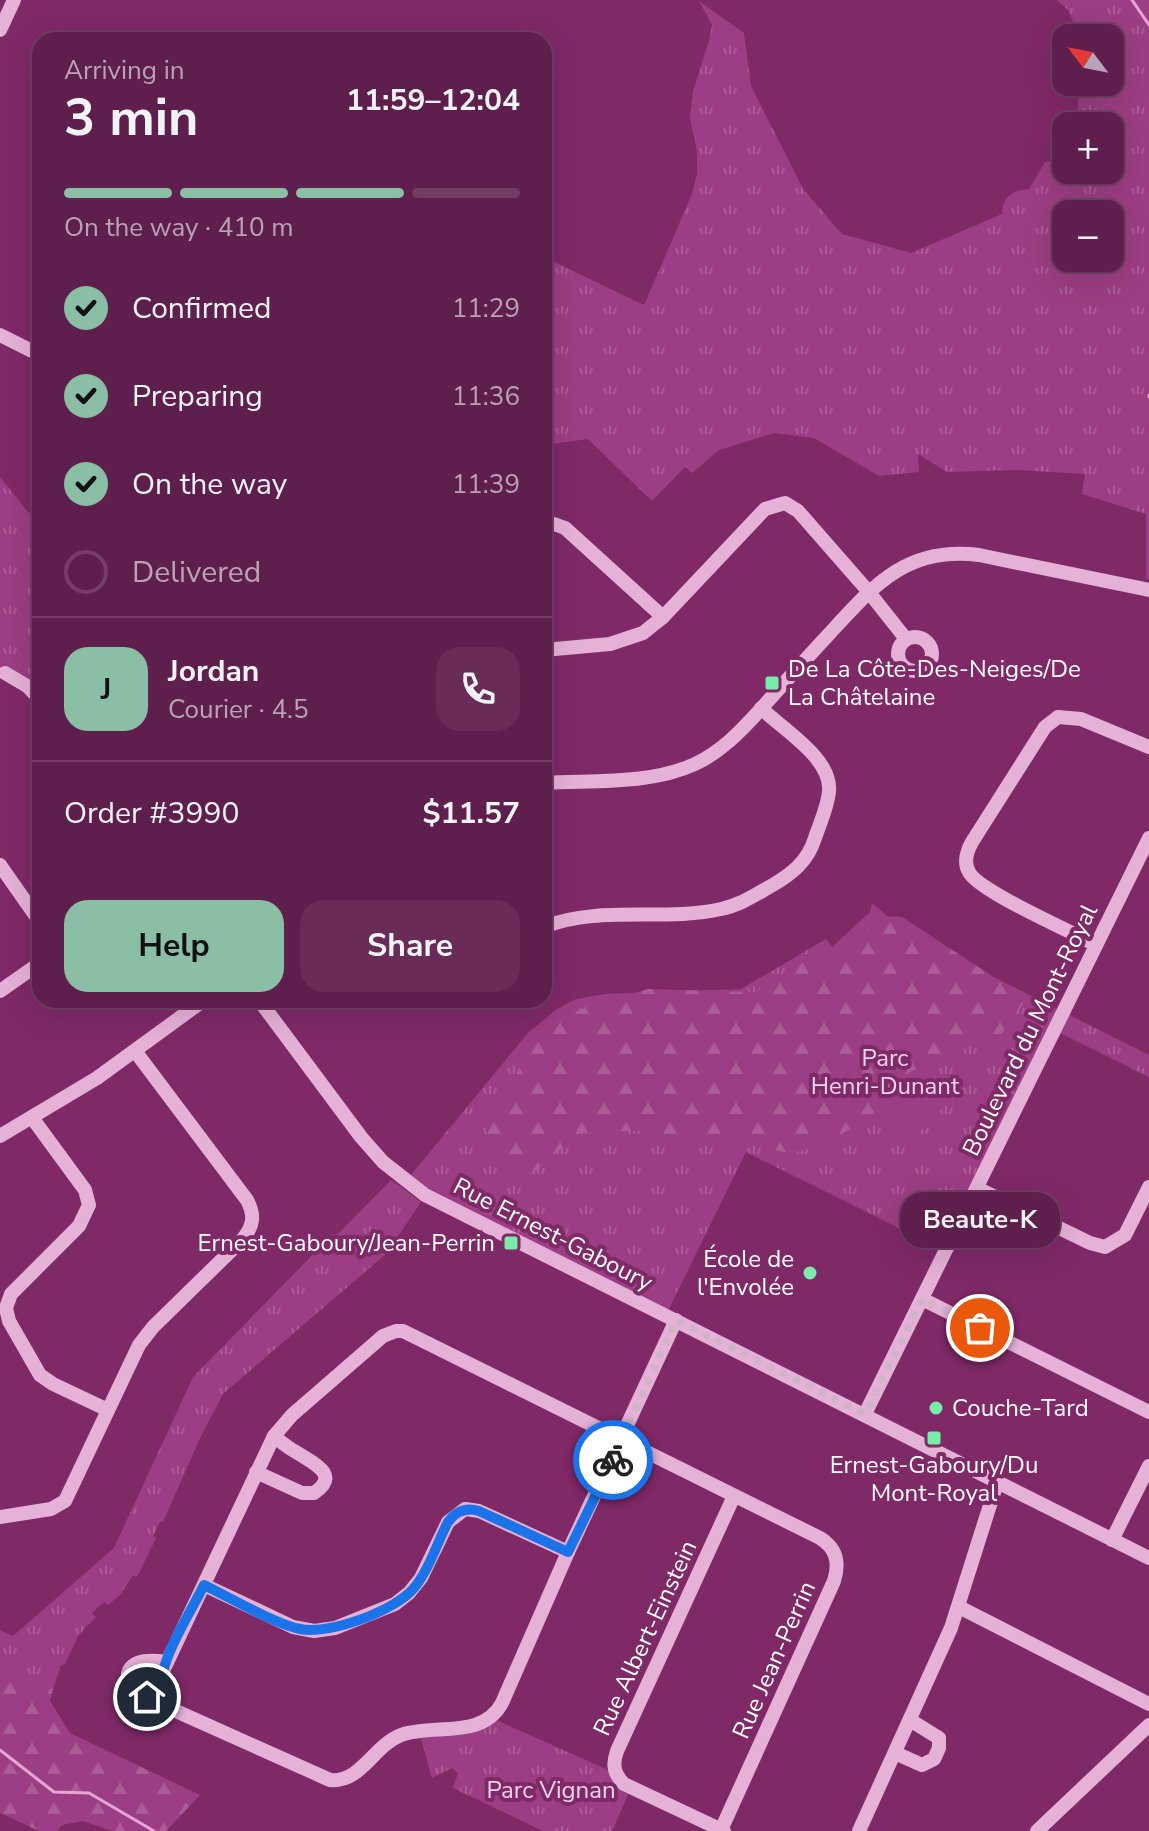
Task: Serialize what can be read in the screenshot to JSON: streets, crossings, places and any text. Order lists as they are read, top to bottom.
{
  "streets": {
    "street": [
      "Boulevard du Mont-Royal",
      "Rue Ernest-Gaboury",
      "Rue Albert-Einstein",
      "Rue Jean-Perrin"
    ]
  },
  "crossings": [
    ["Boulevard du Mont-Royal", "Rue Ernest-Gaboury"],
    ["Rue Albert-Einstein", "Rue Jean-Perrin"]
  ],
  "parks": ["Parc Henri-Dunant", "Parc Vignan"],
  "places": {
    "transit": ["De La Côte-Des-Neiges/De La Châtelaine", "Ernest-Gaboury/Jean-Perrin", "Ernest-Gaboury/Du Mont-Royal"],
    "other": ["École de l'Envolée", "Beaute-K", "Couche-Tard"]
  },
  "north": "top left",
  "page": {
    "map_buttons": ["+", "−"],
    "heading": ["3 min", "Arriving in", "11:59–12:04"],
    "panel": [
      "Jordan",
      "Courier · 4.5",
      "Order #3990",
      "$11.57"
    ],
    "bar": "On the way · 410 m",
    "list": [
      ["Confirmed", "11:29"],
      ["Preparing", "11:36"],
      ["On the way", "11:39"],
      "Delivered"
    ],
    "round": "J",
    "buttons": ["Help", "Share"],
    "bubble": "Beaute-K"
  }
}
